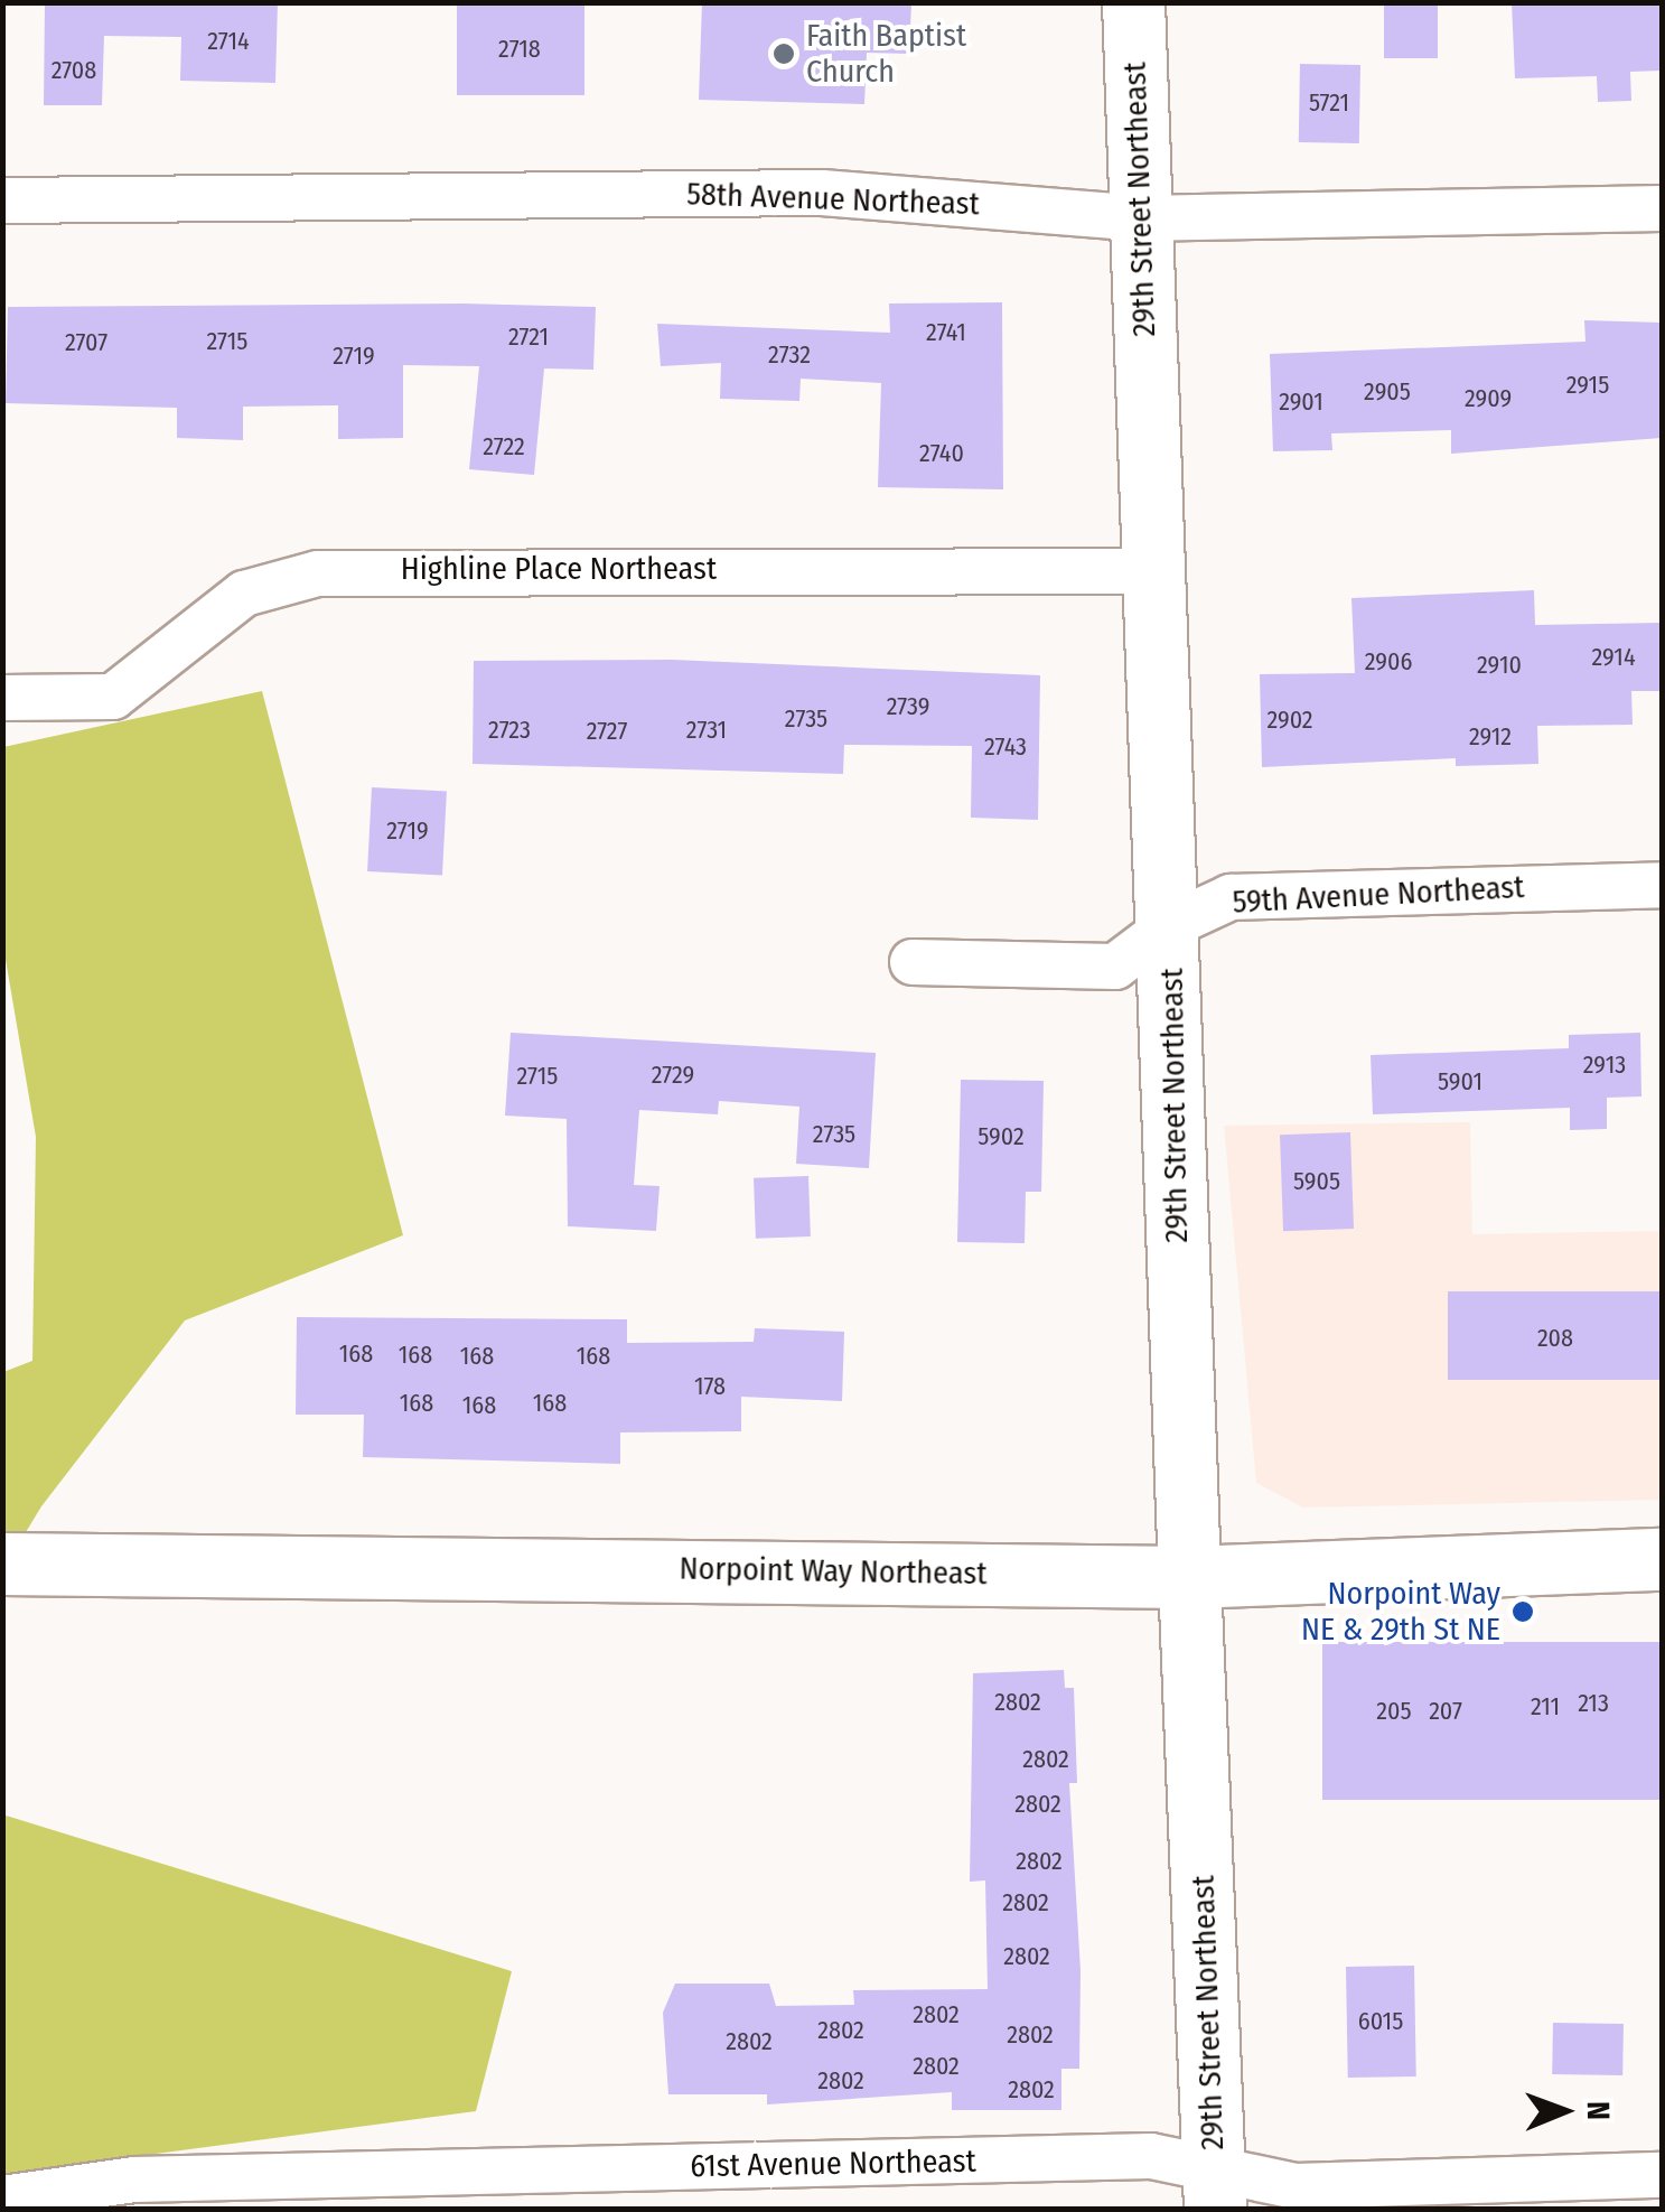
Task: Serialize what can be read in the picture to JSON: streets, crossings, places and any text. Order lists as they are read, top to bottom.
{
  "streets": {
    "street": [
      "58th Avenue Northeast",
      "29th Street Northeast",
      "Highline Place Northeast",
      "59th Avenue Northeast",
      "Norpoint Way Northeast",
      "61st Avenue Northeast"
    ]
  },
  "crossings": [
    ["58th Avenue Northeast", "29th Street Northeast"],
    ["29th Street Northeast", "Highline Place Northeast"],
    ["29th Street Northeast", "59th Avenue Northeast"],
    ["29th Street Northeast", "Norpoint Way Northeast"],
    ["29th Street Northeast", "61st Avenue Northeast"]
  ],
  "places": ["Faith Baptist Church", "Norpoint Way NE & 29th St NE"],
  "house_numbers": [
    "2714",
    "2718",
    "2708",
    "5721",
    "2741",
    "2721",
    "2715",
    "2707",
    "2732",
    "2719",
    "2915",
    "2905",
    "2909",
    "2901",
    "2722",
    "2740",
    "2914",
    "2906",
    "2910",
    "2739",
    "2735",
    "2902",
    "2723",
    "2731",
    "2727",
    "2912",
    "2743",
    "2719",
    "2913",
    "2729",
    "2715",
    "5901",
    "2735",
    "5902",
    "5905",
    "208",
    "168",
    "168",
    "168",
    "168",
    "178",
    "168",
    "168",
    "168",
    "2802",
    "213",
    "211",
    "205",
    "207",
    "2802",
    "2802",
    "2802",
    "2802",
    "2802",
    "2802",
    "6015",
    "2802",
    "2802",
    "2802",
    "2802",
    "2802",
    "2802"
  ],
  "north": "right"
}
